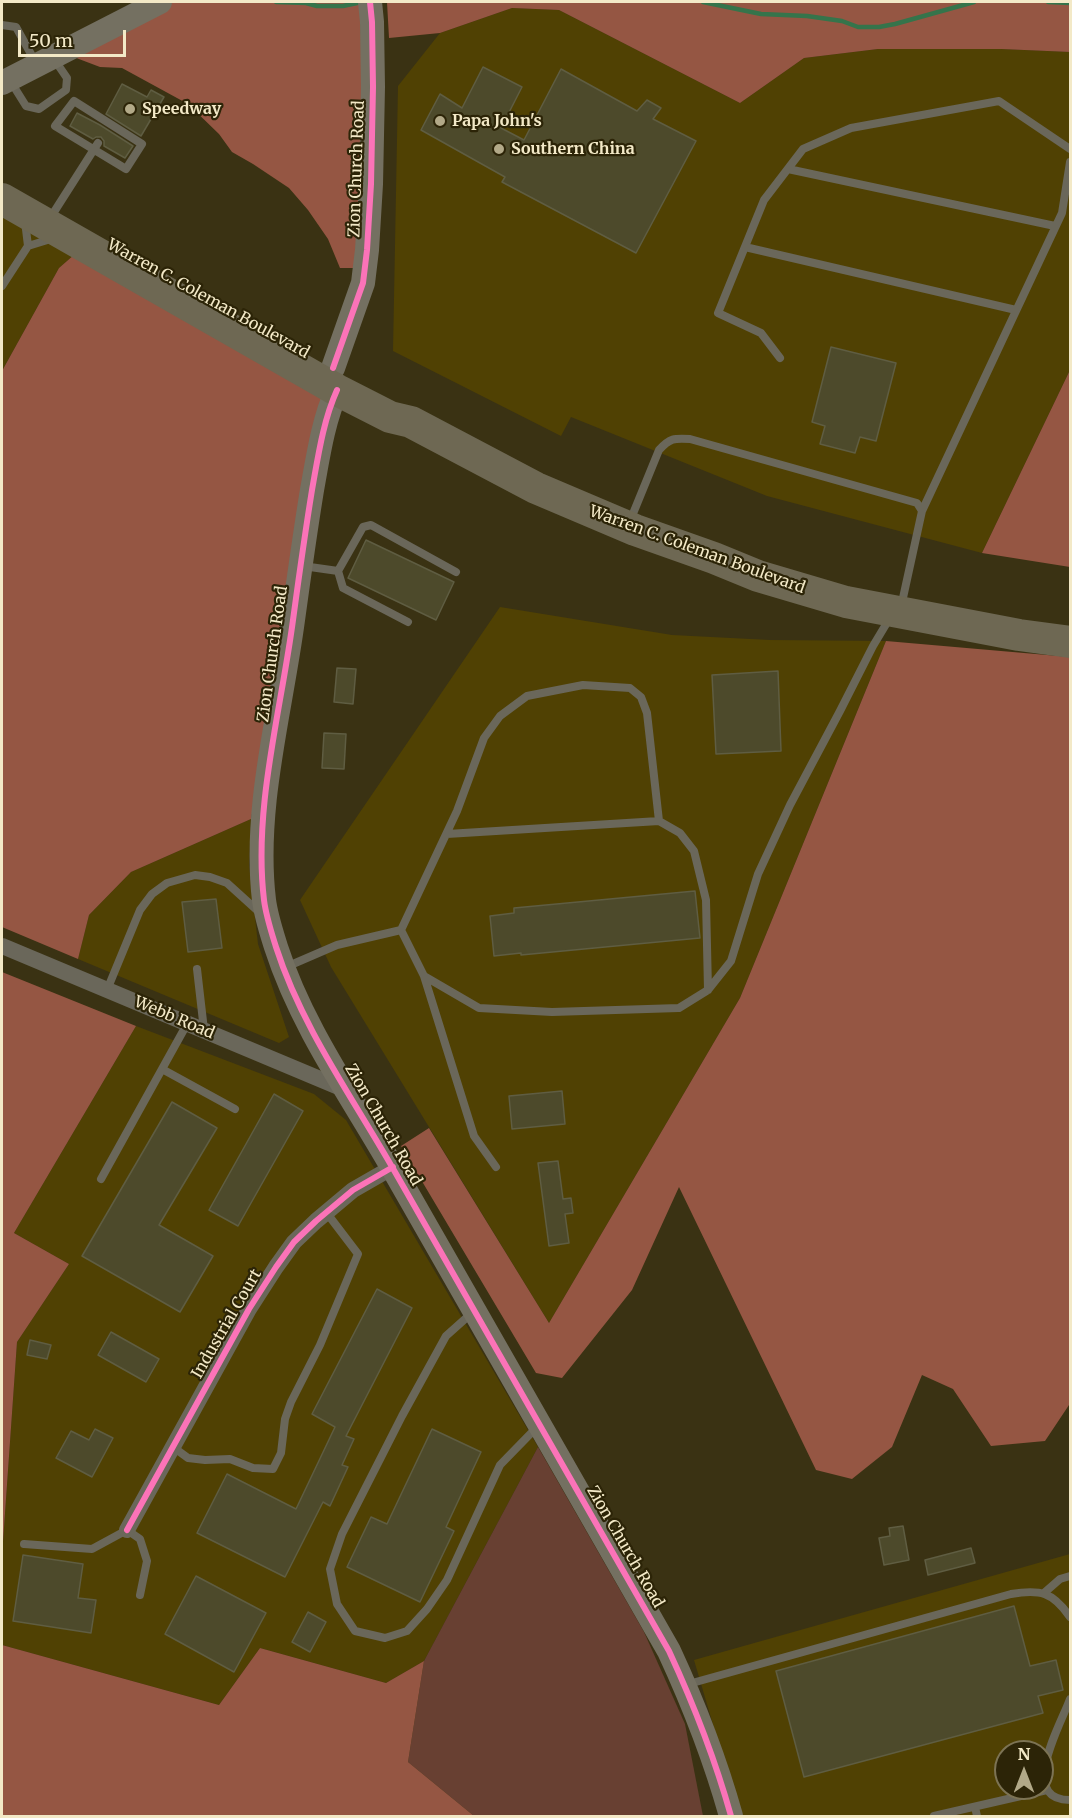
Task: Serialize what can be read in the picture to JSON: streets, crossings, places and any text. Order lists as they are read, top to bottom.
{
  "streets": {
    "highway": ["Warren C. Coleman Boulevard"],
    "street": ["Zion Church Road", "Webb Road", "Industrial Court"]
  },
  "crossings": [
    ["Zion Church Road", "Warren C. Coleman Boulevard"],
    ["Zion Church Road", "Webb Road"],
    ["Zion Church Road", "Industrial Court"]
  ],
  "places": ["Speedway", "Papa John's", "Southern China"],
  "scale_bar": "50 m",
  "north": "top"
}
